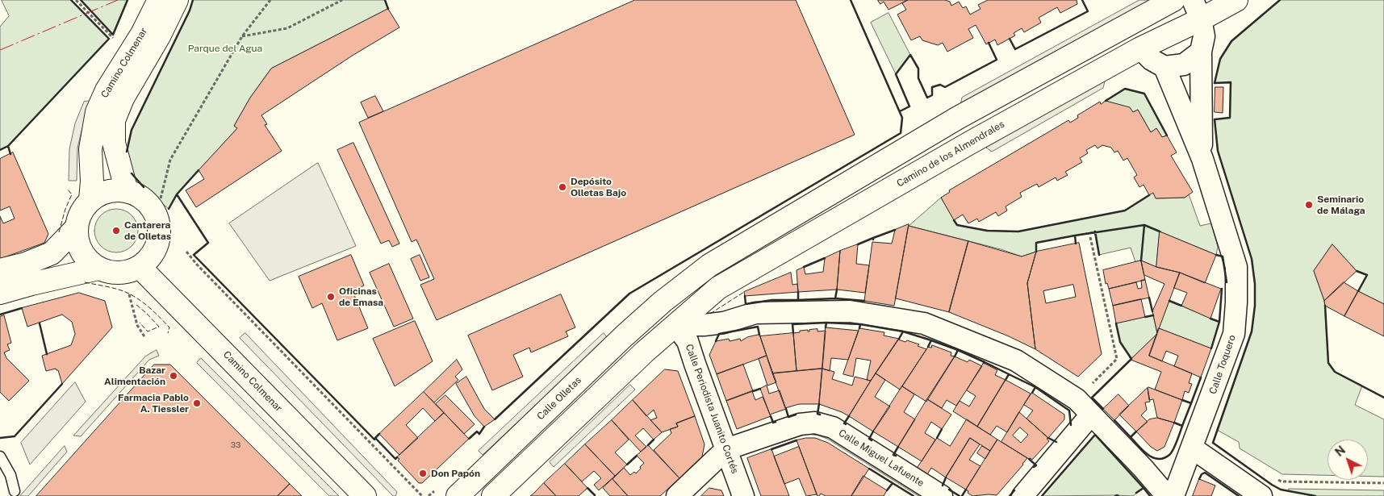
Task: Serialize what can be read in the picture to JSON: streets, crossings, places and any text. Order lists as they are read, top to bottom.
{
  "streets": {
    "main road": ["Camino Colmenar", "Camino de los Almendrales", "Calle Olletas"],
    "street": ["Calle Toquero", "Calle Periodista Juanito Cortés", "Calle Miguel Lafuente"]
  },
  "crossings": [
    ["Camino de los Almendrales", "Calle Toquero"],
    ["Camino de los Almendrales", "Calle Periodista Juanito Cortés"],
    ["Calle Periodista Juanito Cortés", "Calle Miguel Lafuente"]
  ],
  "parks": ["Parque del Agua"],
  "places": [
    "Depósito Olletas Bajo",
    "Seminario de Málaga",
    "Cantarera de Olletas",
    "Oficinas de Emasa",
    "Bazar Alimentación",
    "Farmacia Pablo A. Tiessler",
    "Don Papón"
  ],
  "house_numbers": ["33"],
  "north": "top left"
}
